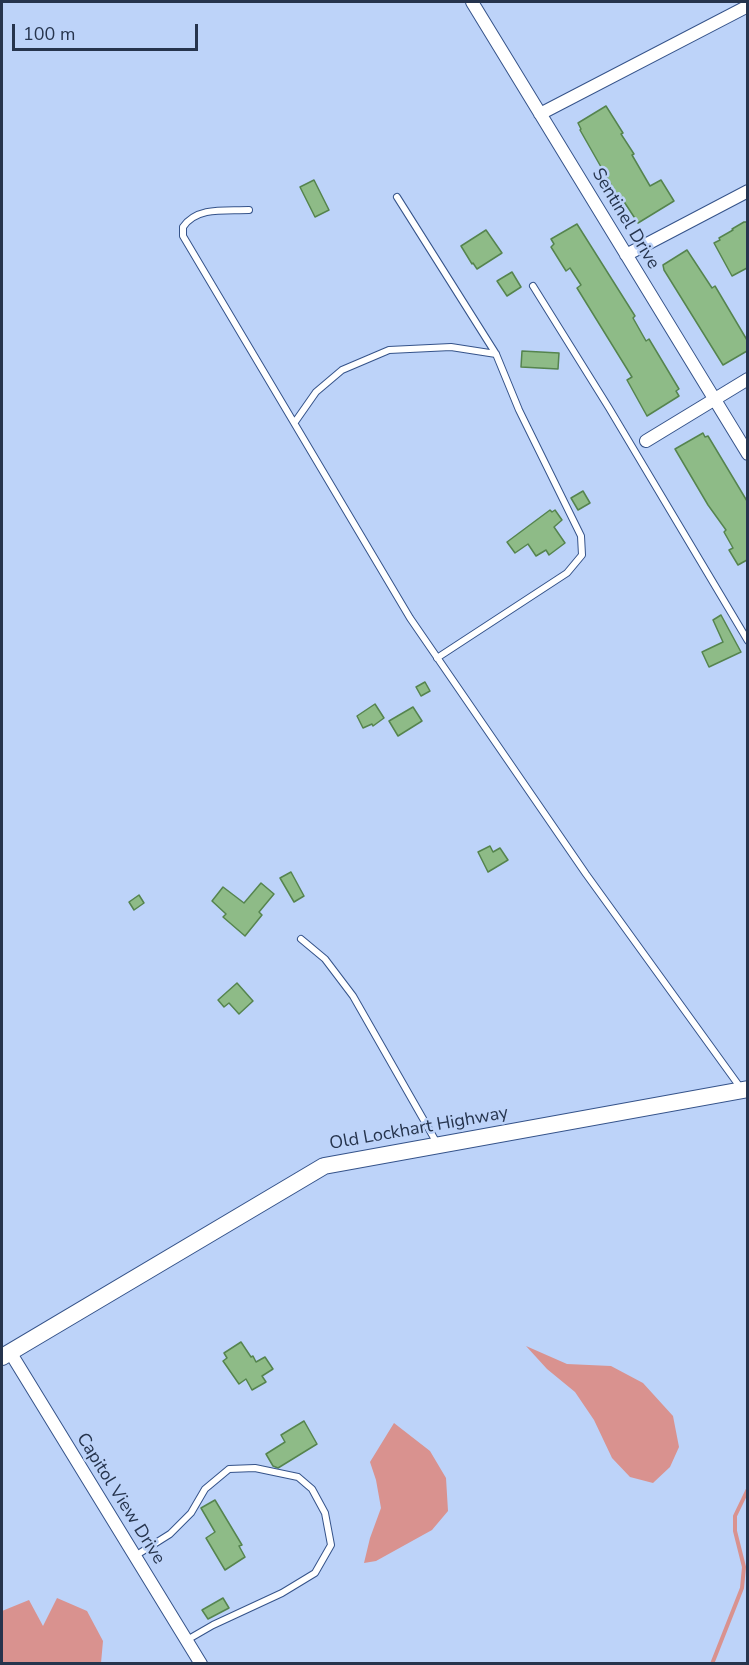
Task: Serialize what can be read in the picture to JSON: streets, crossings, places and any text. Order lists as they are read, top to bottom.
{
  "streets": {
    "street": ["Sentinel Drive", "Old Lockhart Highway", "Capitol View Drive"]
  },
  "crossings": [
    ["Old Lockhart Highway", "Capitol View Drive"]
  ],
  "scale_bar": "100 m"
}
